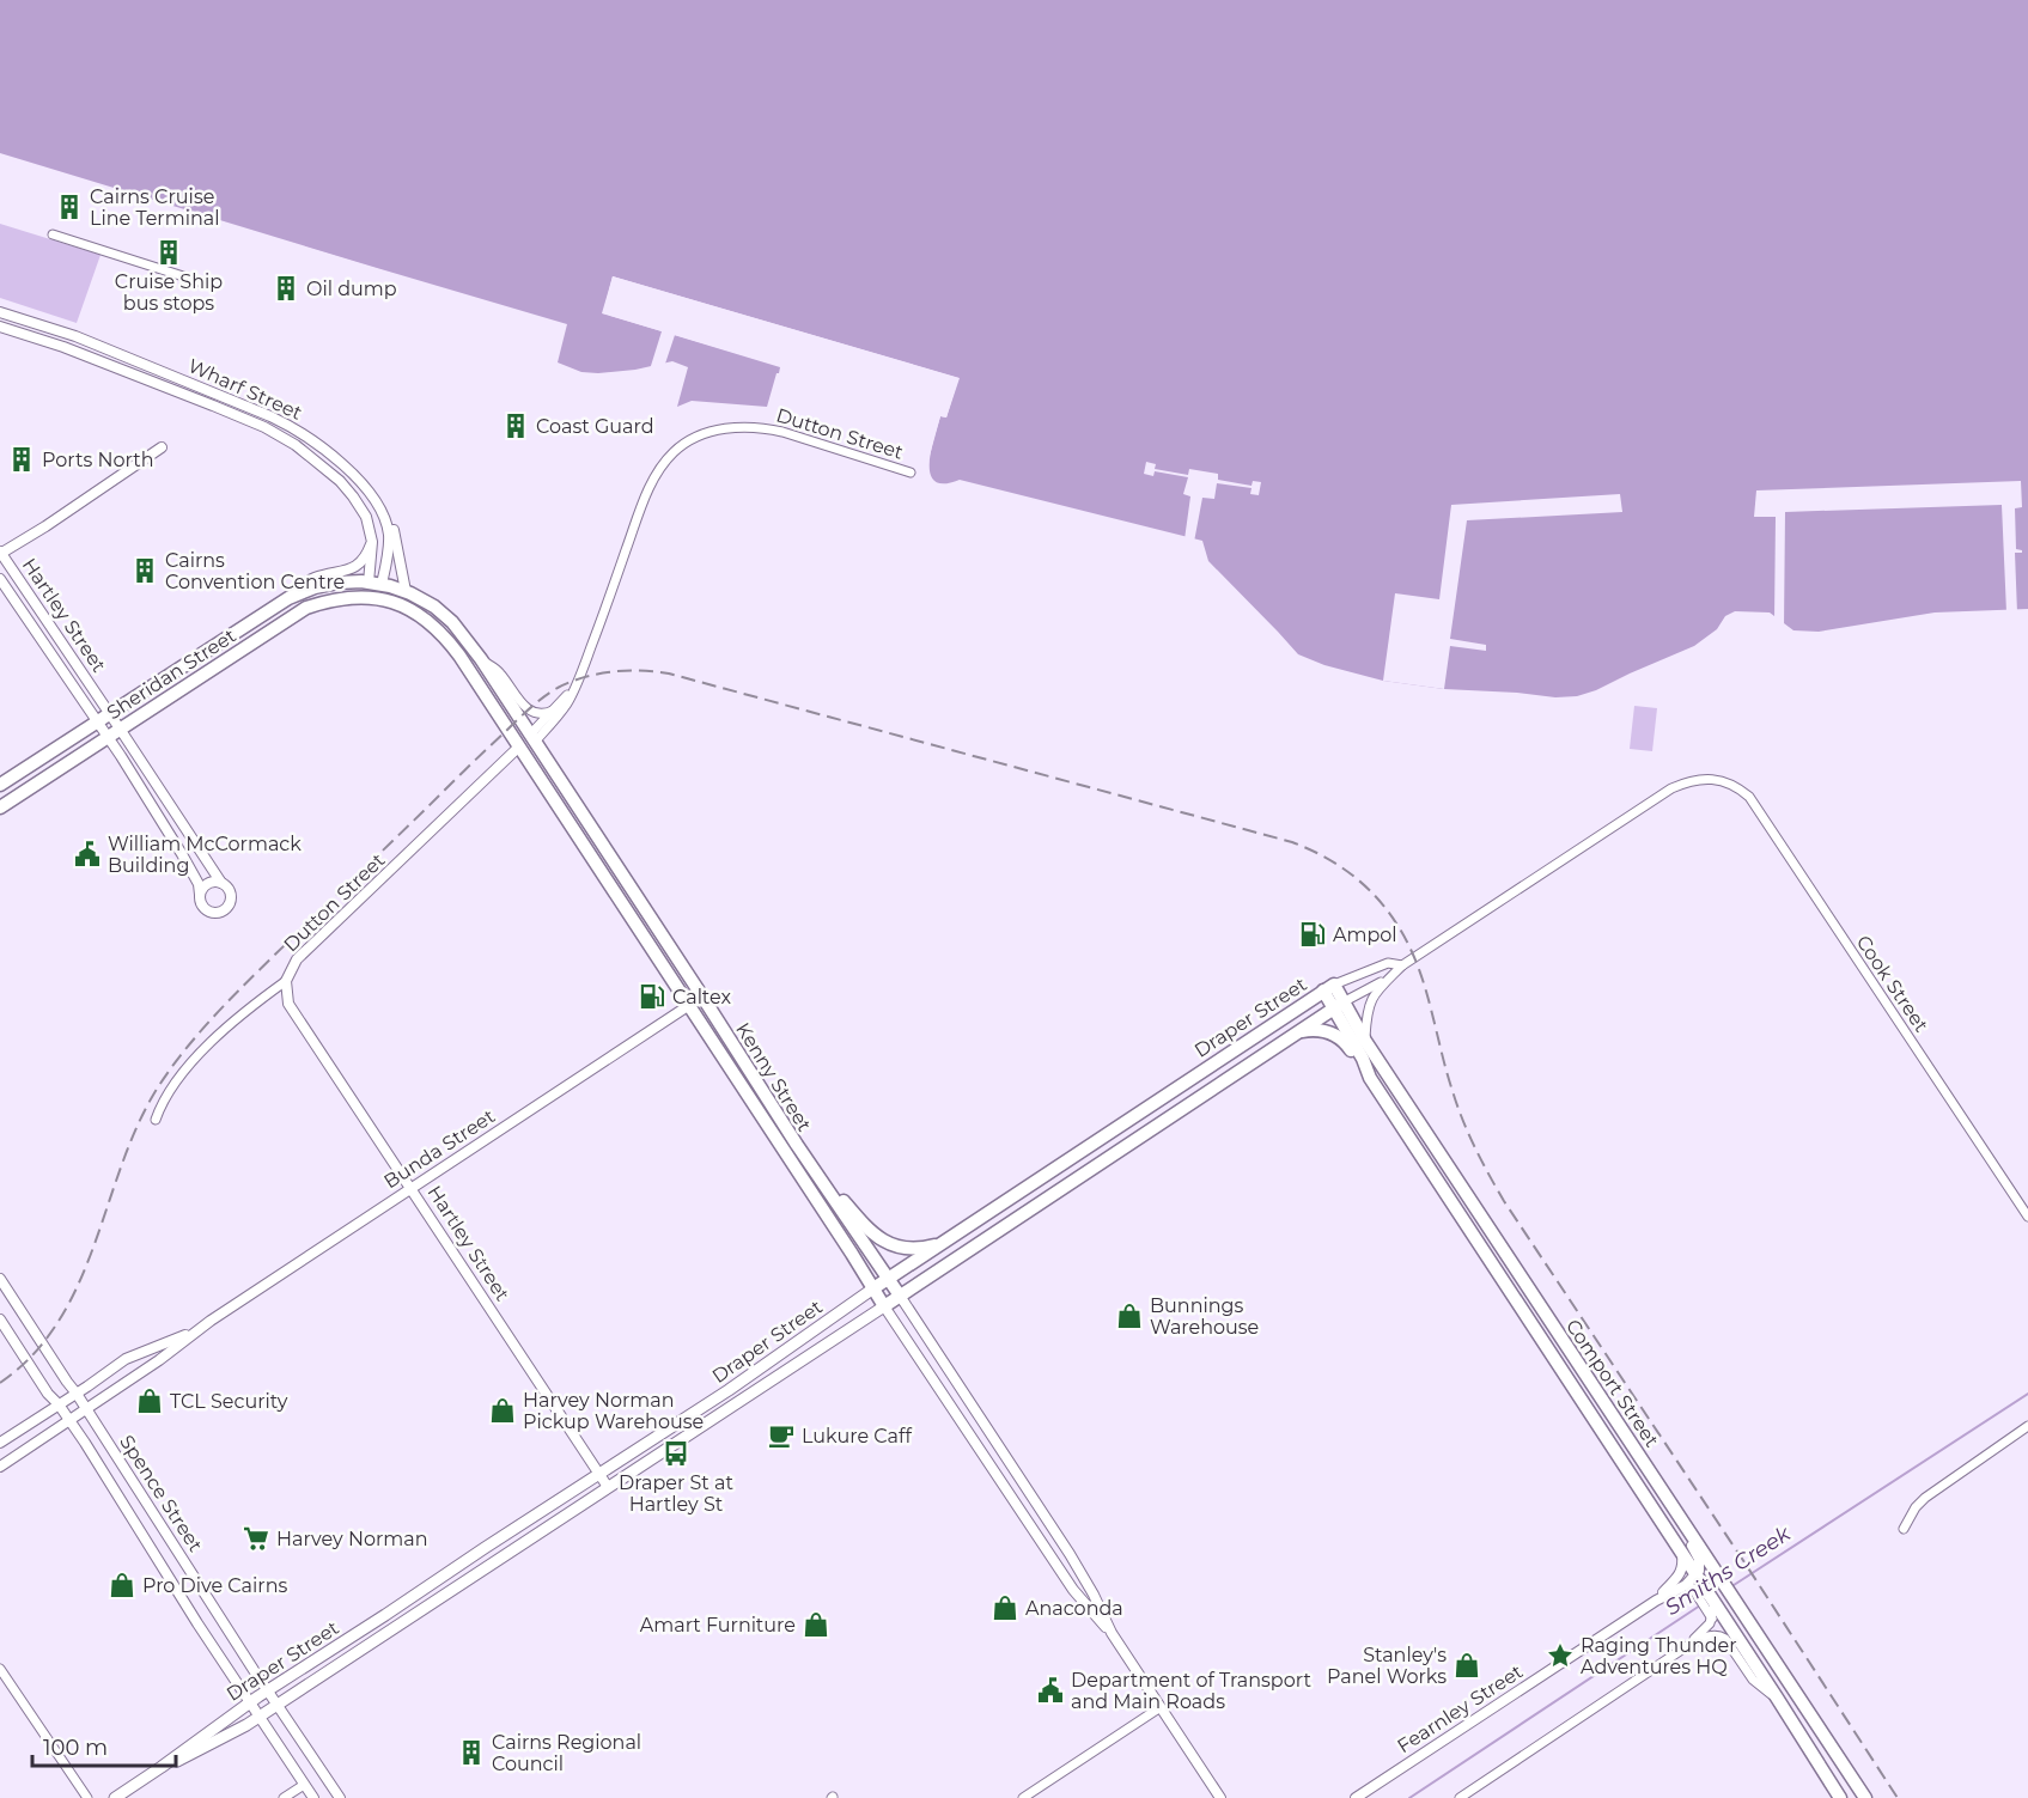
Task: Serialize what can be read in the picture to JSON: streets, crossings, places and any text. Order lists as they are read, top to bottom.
{
  "streets": {
    "highway": [
      "Dutton Street",
      "Sheridan Street",
      "Draper Street",
      "Kenny Street",
      "Comport Street"
    ],
    "street": [
      "Wharf Street",
      "Hartley Street",
      "Cook Street",
      "Bunda Street",
      "Spence Street",
      "Fearnley Street"
    ]
  },
  "crossings": [
    ["Wharf Street", "Sheridan Street"],
    ["Wharf Street", "Kenny Street"],
    ["Dutton Street", "Hartley Street"],
    ["Dutton Street", "Kenny Street"],
    ["Hartley Street", "Sheridan Street"],
    ["Hartley Street", "Draper Street"],
    ["Hartley Street", "Bunda Street"],
    ["Sheridan Street", "Kenny Street"],
    ["Cook Street", "Draper Street"],
    ["Draper Street", "Kenny Street"],
    ["Draper Street", "Comport Street"],
    ["Draper Street", "Spence Street"],
    ["Kenny Street", "Bunda Street"],
    ["Bunda Street", "Spence Street"],
    ["Comport Street", "Fearnley Street"]
  ],
  "water": ["Smiths Creek"],
  "places": {
    "building": [
      "Cairns Cruise Line Terminal",
      "Cruise Ship bus stops",
      "Oil dump",
      "Coast Guard",
      "Ports North",
      "Cairns Convention Centre",
      "Cairns Regional Council"
    ],
    "public building": ["William McCormack Building", "Department of Transport and Main Roads"],
    "fuel station": ["Ampol", "Caltex"],
    "shop": [
      "Bunnings Warehouse",
      "TCL Security",
      "Harvey Norman Pickup Warehouse",
      "Pro Dive Cairns",
      "Anaconda",
      "Amart Furniture",
      "Stanley's Panel Works"
    ],
    "cafe": ["Lukure Caff"],
    "bus stop": ["Draper St at Hartley St"],
    "supermarket": ["Harvey Norman"],
    "place": ["Raging Thunder Adventures HQ"]
  },
  "scale_bar": "100 m"
}
